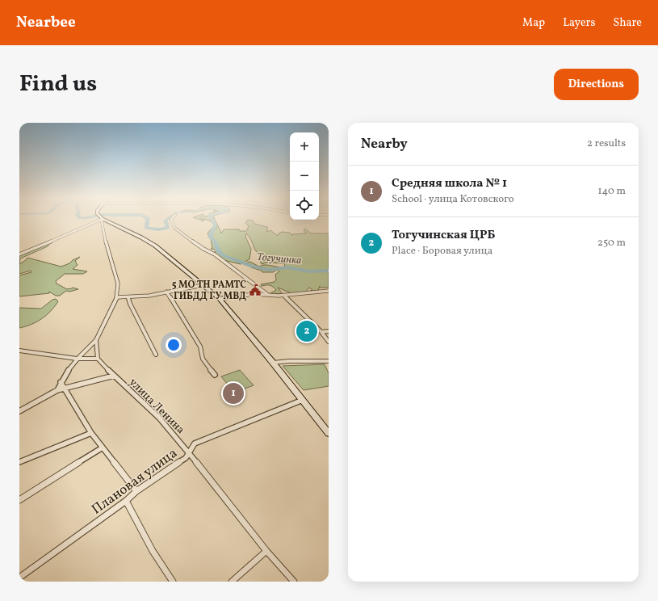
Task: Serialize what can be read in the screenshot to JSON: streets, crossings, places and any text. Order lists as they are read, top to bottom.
{
  "streets": {
    "street": ["улица Ленина", "Плановая улица"]
  },
  "crossings": [
    ["улица Ленина", "Плановая улица"]
  ],
  "water": ["Тогучинка"],
  "places": {
    "public building": ["5 МО ТН РАМТС ГИБДД ГУ МВД"]
  },
  "page": {
    "header": "Nearbee",
    "nav": ["Map", "Layers", "Share"],
    "title": "Find us",
    "buttons": "Directions",
    "heading": ["Nearby", "2 results"],
    "map_buttons": ["+", "−"],
    "list": [
      {
        "mark": "1",
        "name": "Средняя школа № 1",
        "note": "School · улица Котовского",
        "value": "140 m"
      },
      {
        "mark": "2",
        "name": "Тогучинская ЦРБ",
        "note": "Place · Боровая улица",
        "value": "250 m"
      }
    ],
    "pins": ["2", "1"]
  }
}
